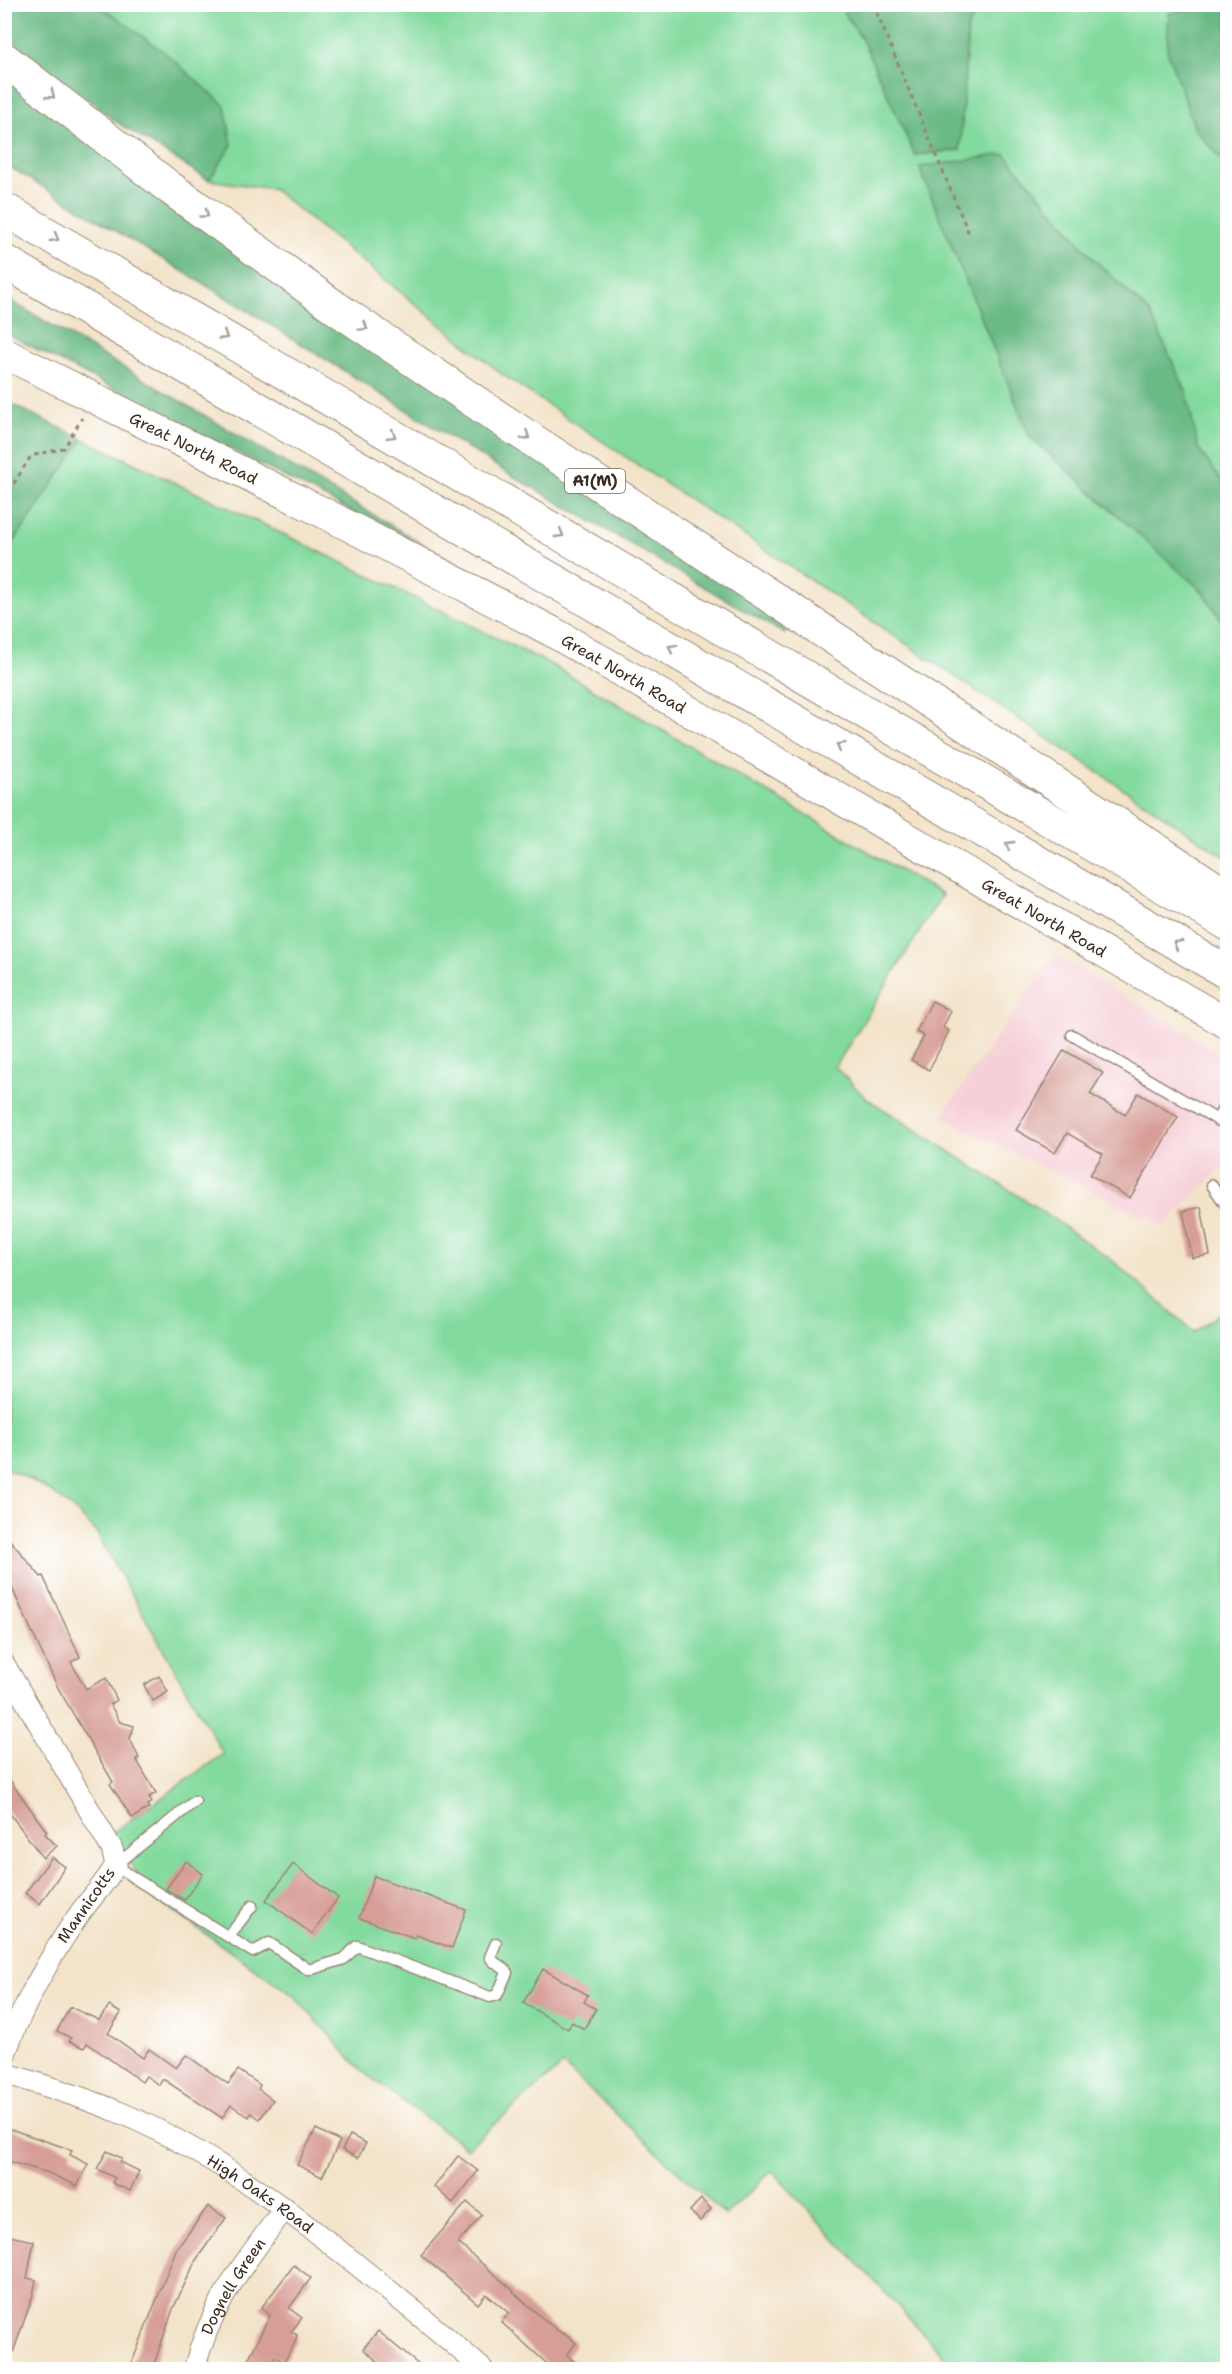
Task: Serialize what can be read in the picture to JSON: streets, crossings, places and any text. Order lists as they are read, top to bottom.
{
  "streets": {
    "highway": ["A1(M)"],
    "main road": ["Great North Road"],
    "street": ["Mannicotts", "High Oaks Road", "Dognell Green"]
  },
  "crossings": [
    ["High Oaks Road", "Dognell Green"]
  ]
}
